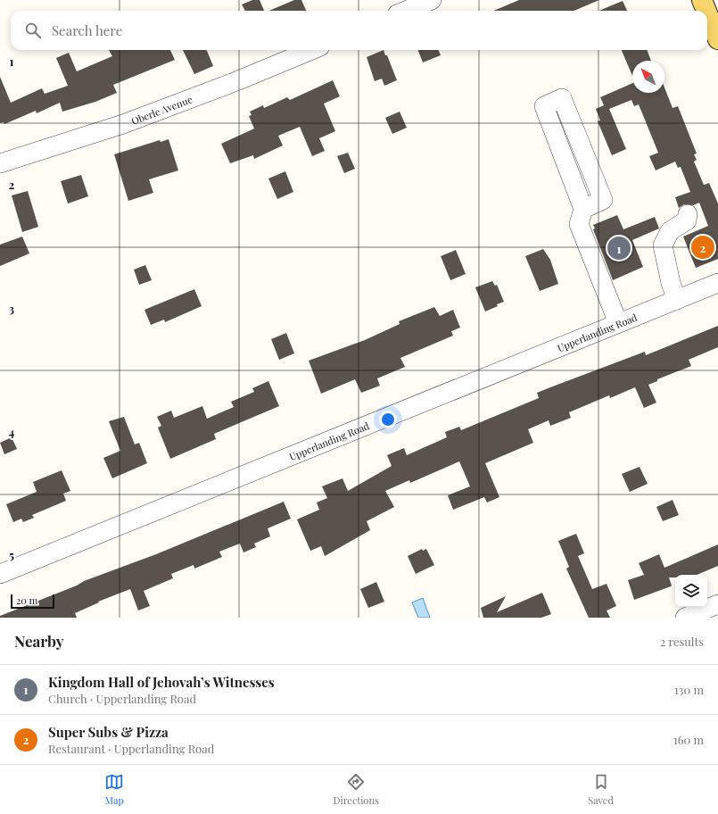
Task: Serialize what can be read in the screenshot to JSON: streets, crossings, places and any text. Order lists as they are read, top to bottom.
{
  "streets": {
    "street": ["Oberle Avenue", "Upperlanding Road"]
  },
  "scale_bar": "20 m",
  "north": "top left",
  "page": {
    "search": "Search here",
    "pins": ["2", "1"],
    "scale": "20 m",
    "heading": ["Nearby", "2 results"],
    "list": [
      {
        "mark": "1",
        "name": "Kingdom Hall of Jehovah’s Witnesses",
        "note": "Church · Upperlanding Road",
        "value": "130 m"
      },
      {
        "mark": "2",
        "name": "Super Subs & Pizza",
        "note": "Restaurant · Upperlanding Road",
        "value": "160 m"
      }
    ],
    "nav": ["Map", "Directions", "Saved"]
  },
  "grid": {
    "rows": [
      "1",
      "2",
      "3",
      "4",
      "5"
    ]
  }
}
